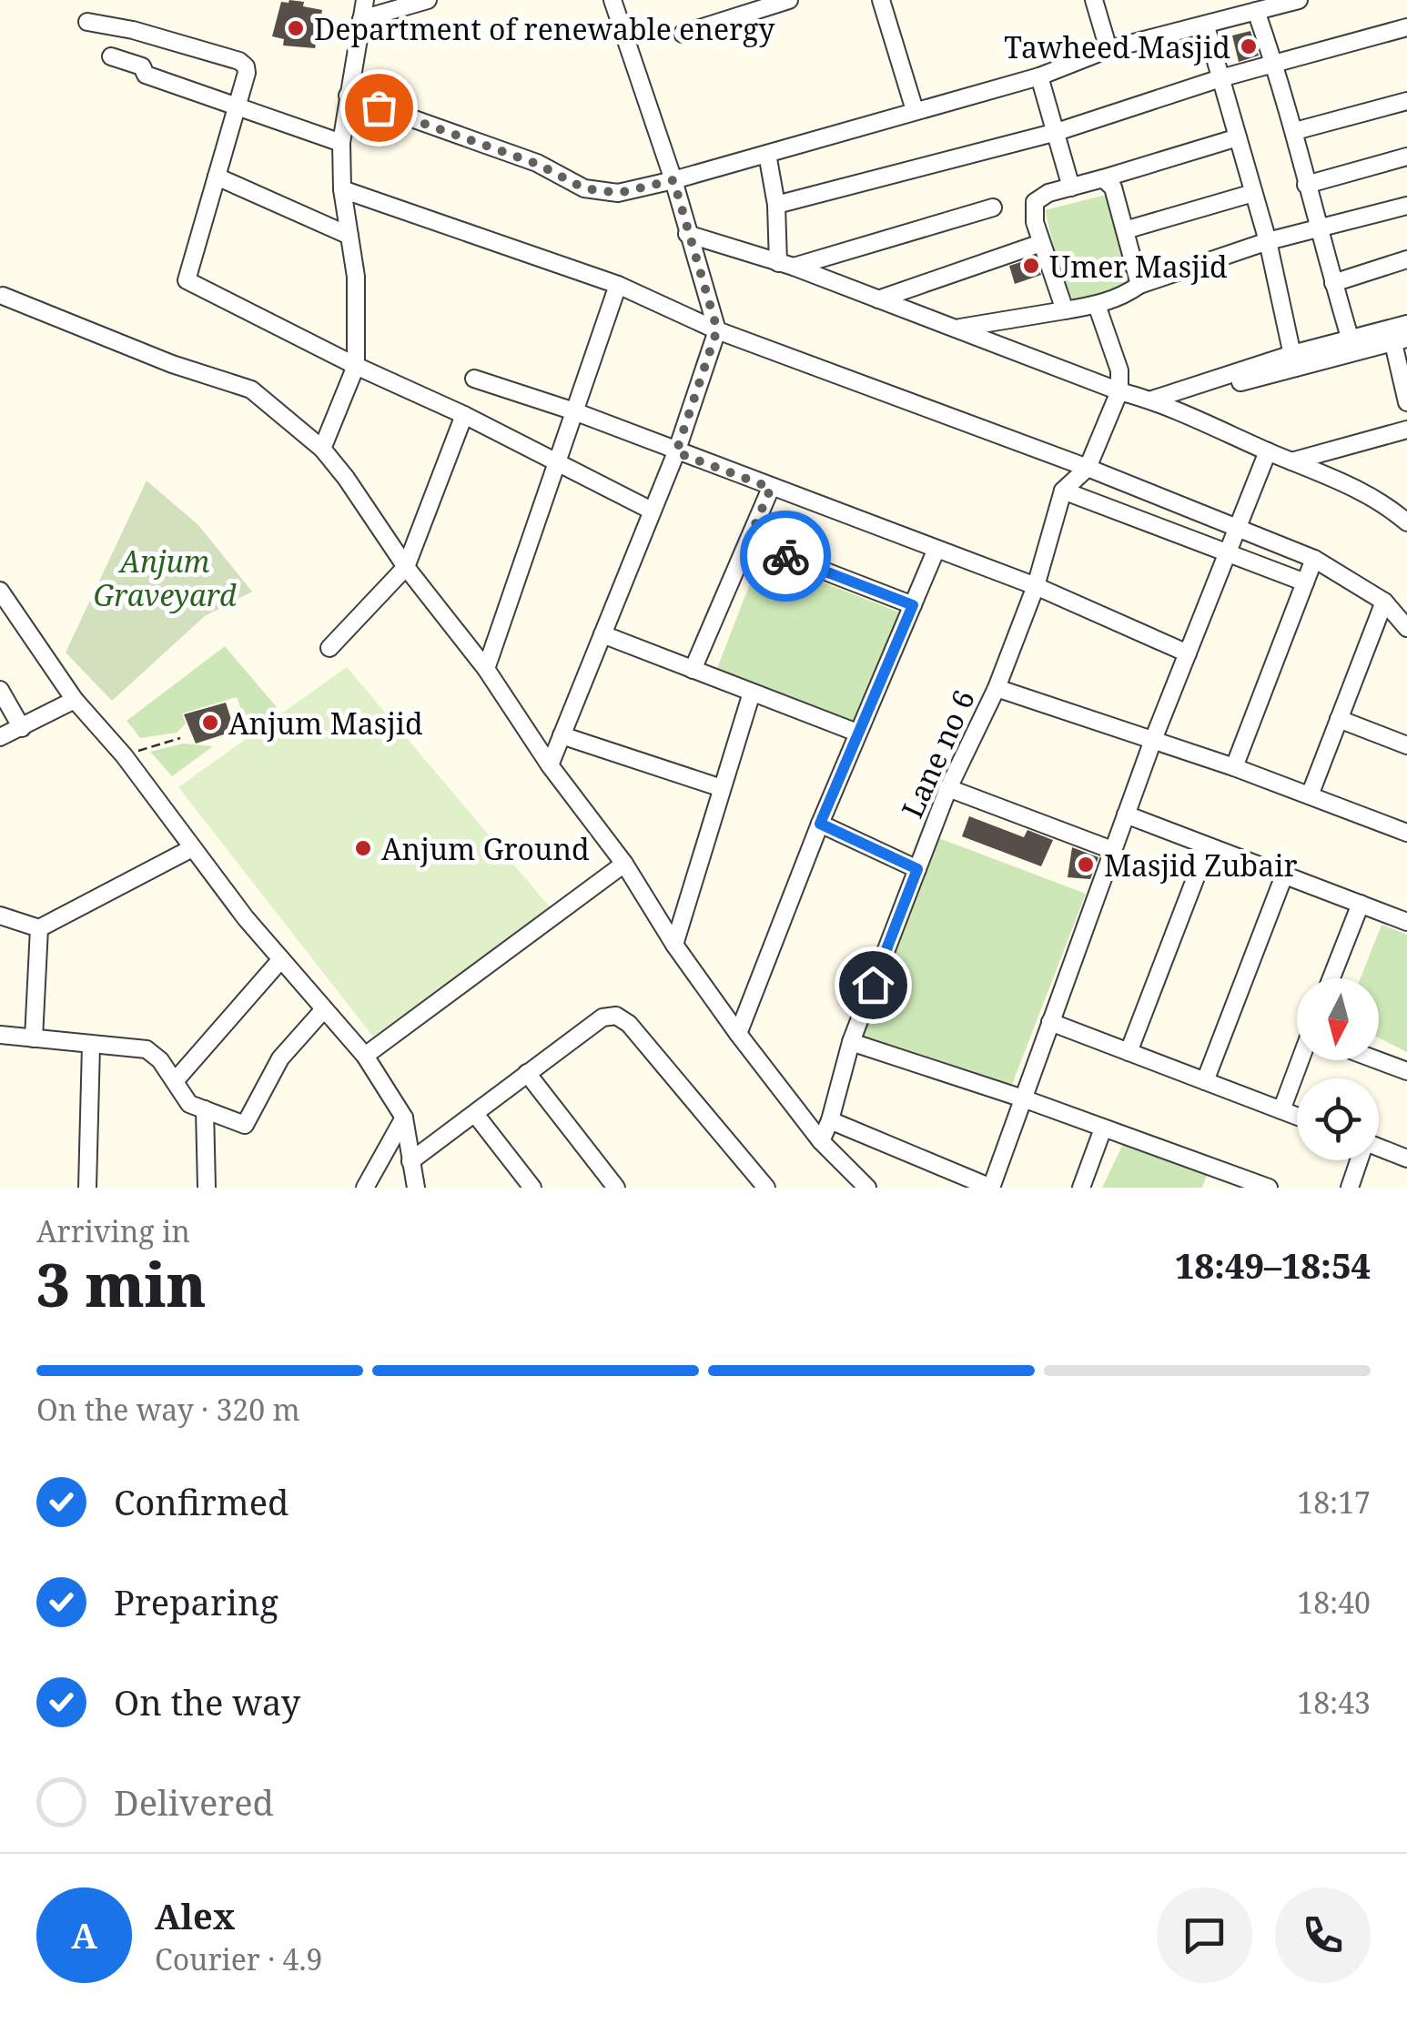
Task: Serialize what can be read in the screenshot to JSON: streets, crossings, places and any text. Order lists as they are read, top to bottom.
{
  "streets": {
    "street": ["Lane no 6"]
  },
  "parks": ["Anjum Graveyard"],
  "places": [
    "Department of renewable energy",
    "Tawheed Masjid",
    "Umer Masjid",
    "Anjum Masjid",
    "Anjum Ground",
    "Masjid Zubair"
  ],
  "north": "bottom",
  "page": {
    "heading": ["3 min", "Arriving in", "18:49–18:54"],
    "panel": ["Alex", "Courier · 4.9"],
    "bar": "On the way · 320 m",
    "list": [
      ["Confirmed", "18:17"],
      ["Preparing", "18:40"],
      ["On the way", "18:43"],
      "Delivered"
    ],
    "round": "A"
  }
}
